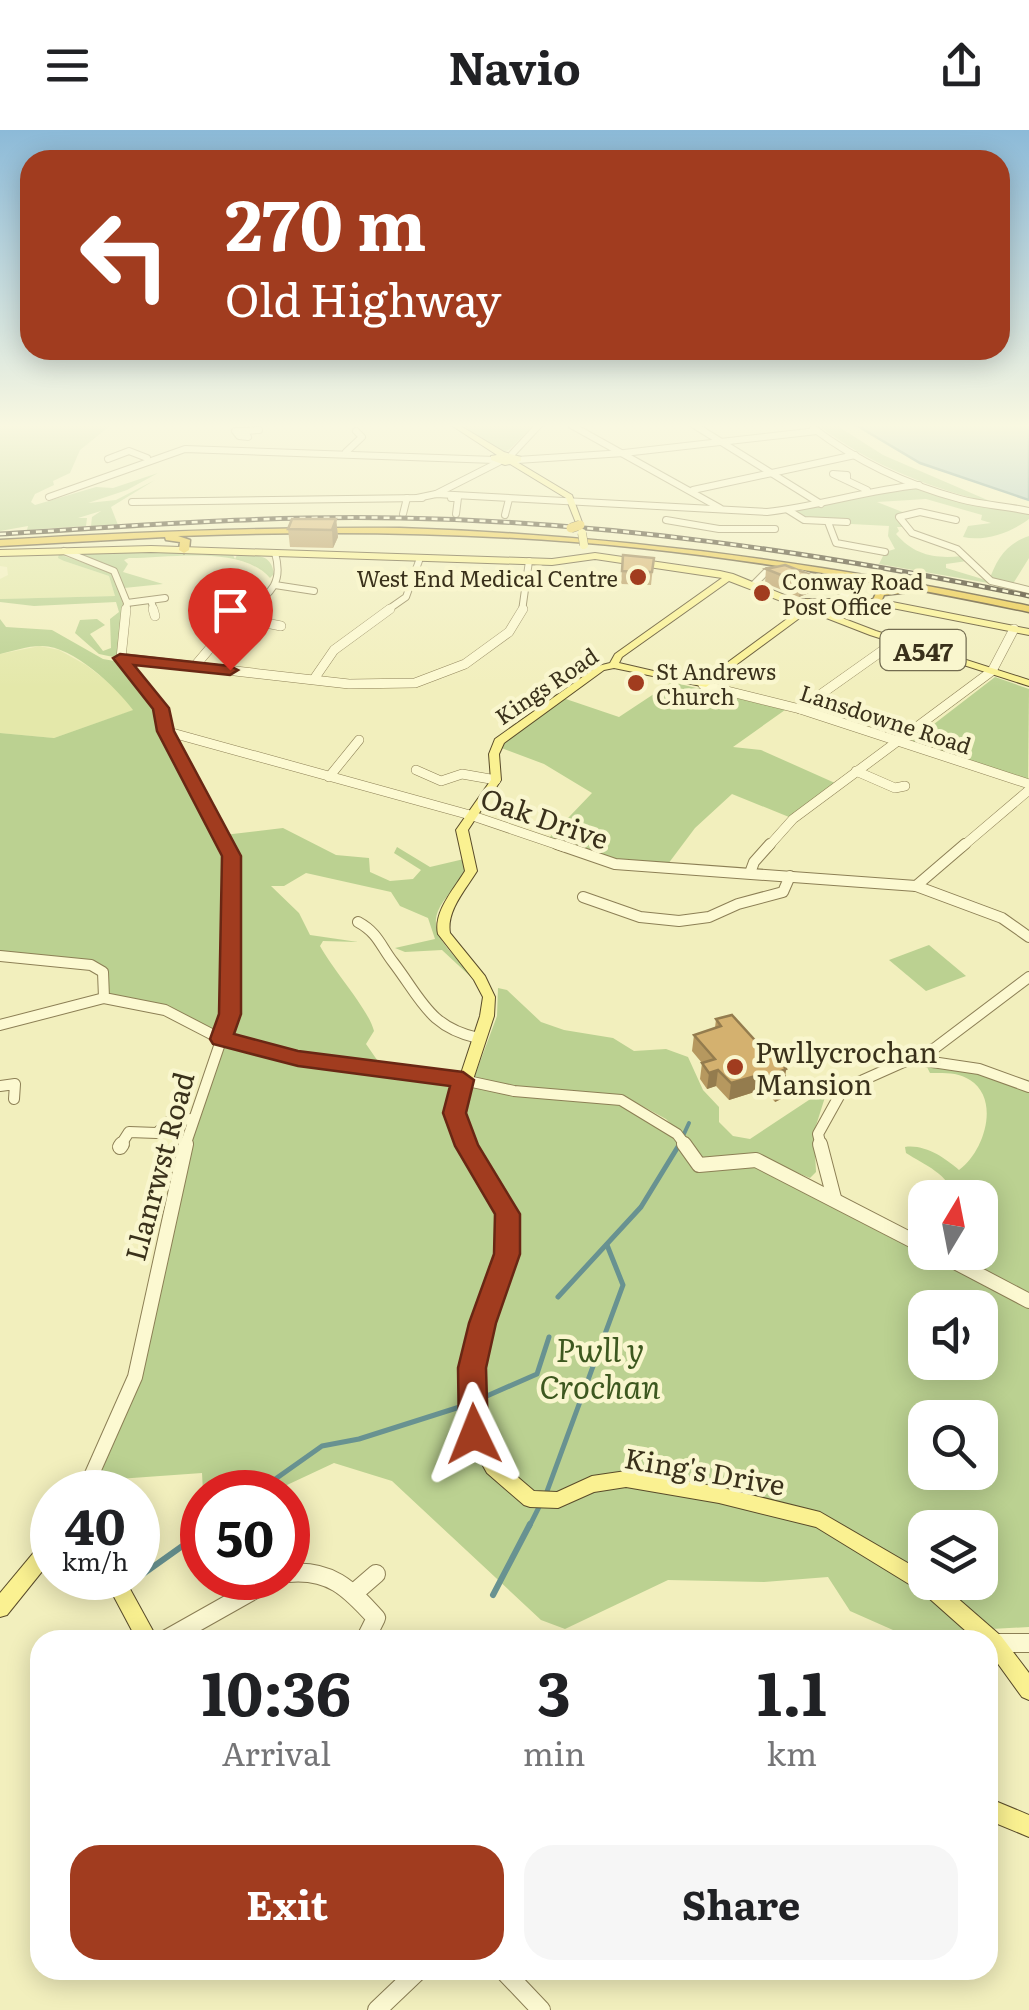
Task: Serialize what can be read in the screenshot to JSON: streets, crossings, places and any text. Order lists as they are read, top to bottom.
{
  "streets": {
    "main road": [
      "A547",
      "Kings Road",
      "Lansdowne Road",
      "King's Drive"
    ],
    "street": ["Oak Drive", "Llanrwst Road"]
  },
  "crossings": [
    ["Kings Road", "Lansdowne Road"],
    ["Kings Road", "Oak Drive"],
    ["Kings Road", "King's Drive"],
    ["Oak Drive", "Llanrwst Road"],
    ["Oak Drive", "King's Drive"]
  ],
  "parks": ["Pwll y Crochan"],
  "places": [
    "West End Medical Centre",
    "Conway Road Post Office",
    "St Andrews Church",
    "Pwllycrochan Mansion"
  ],
  "north": "top",
  "page": {
    "header": "Navio",
    "turn": ["270 m", "Old Highway"],
    "speed": "40 km/h",
    "limit": "50",
    "eta": [
      "10:36",
      "Arrival",
      "3",
      "min",
      "1.1",
      "km"
    ],
    "buttons": ["Exit", "Share"]
  }
}
